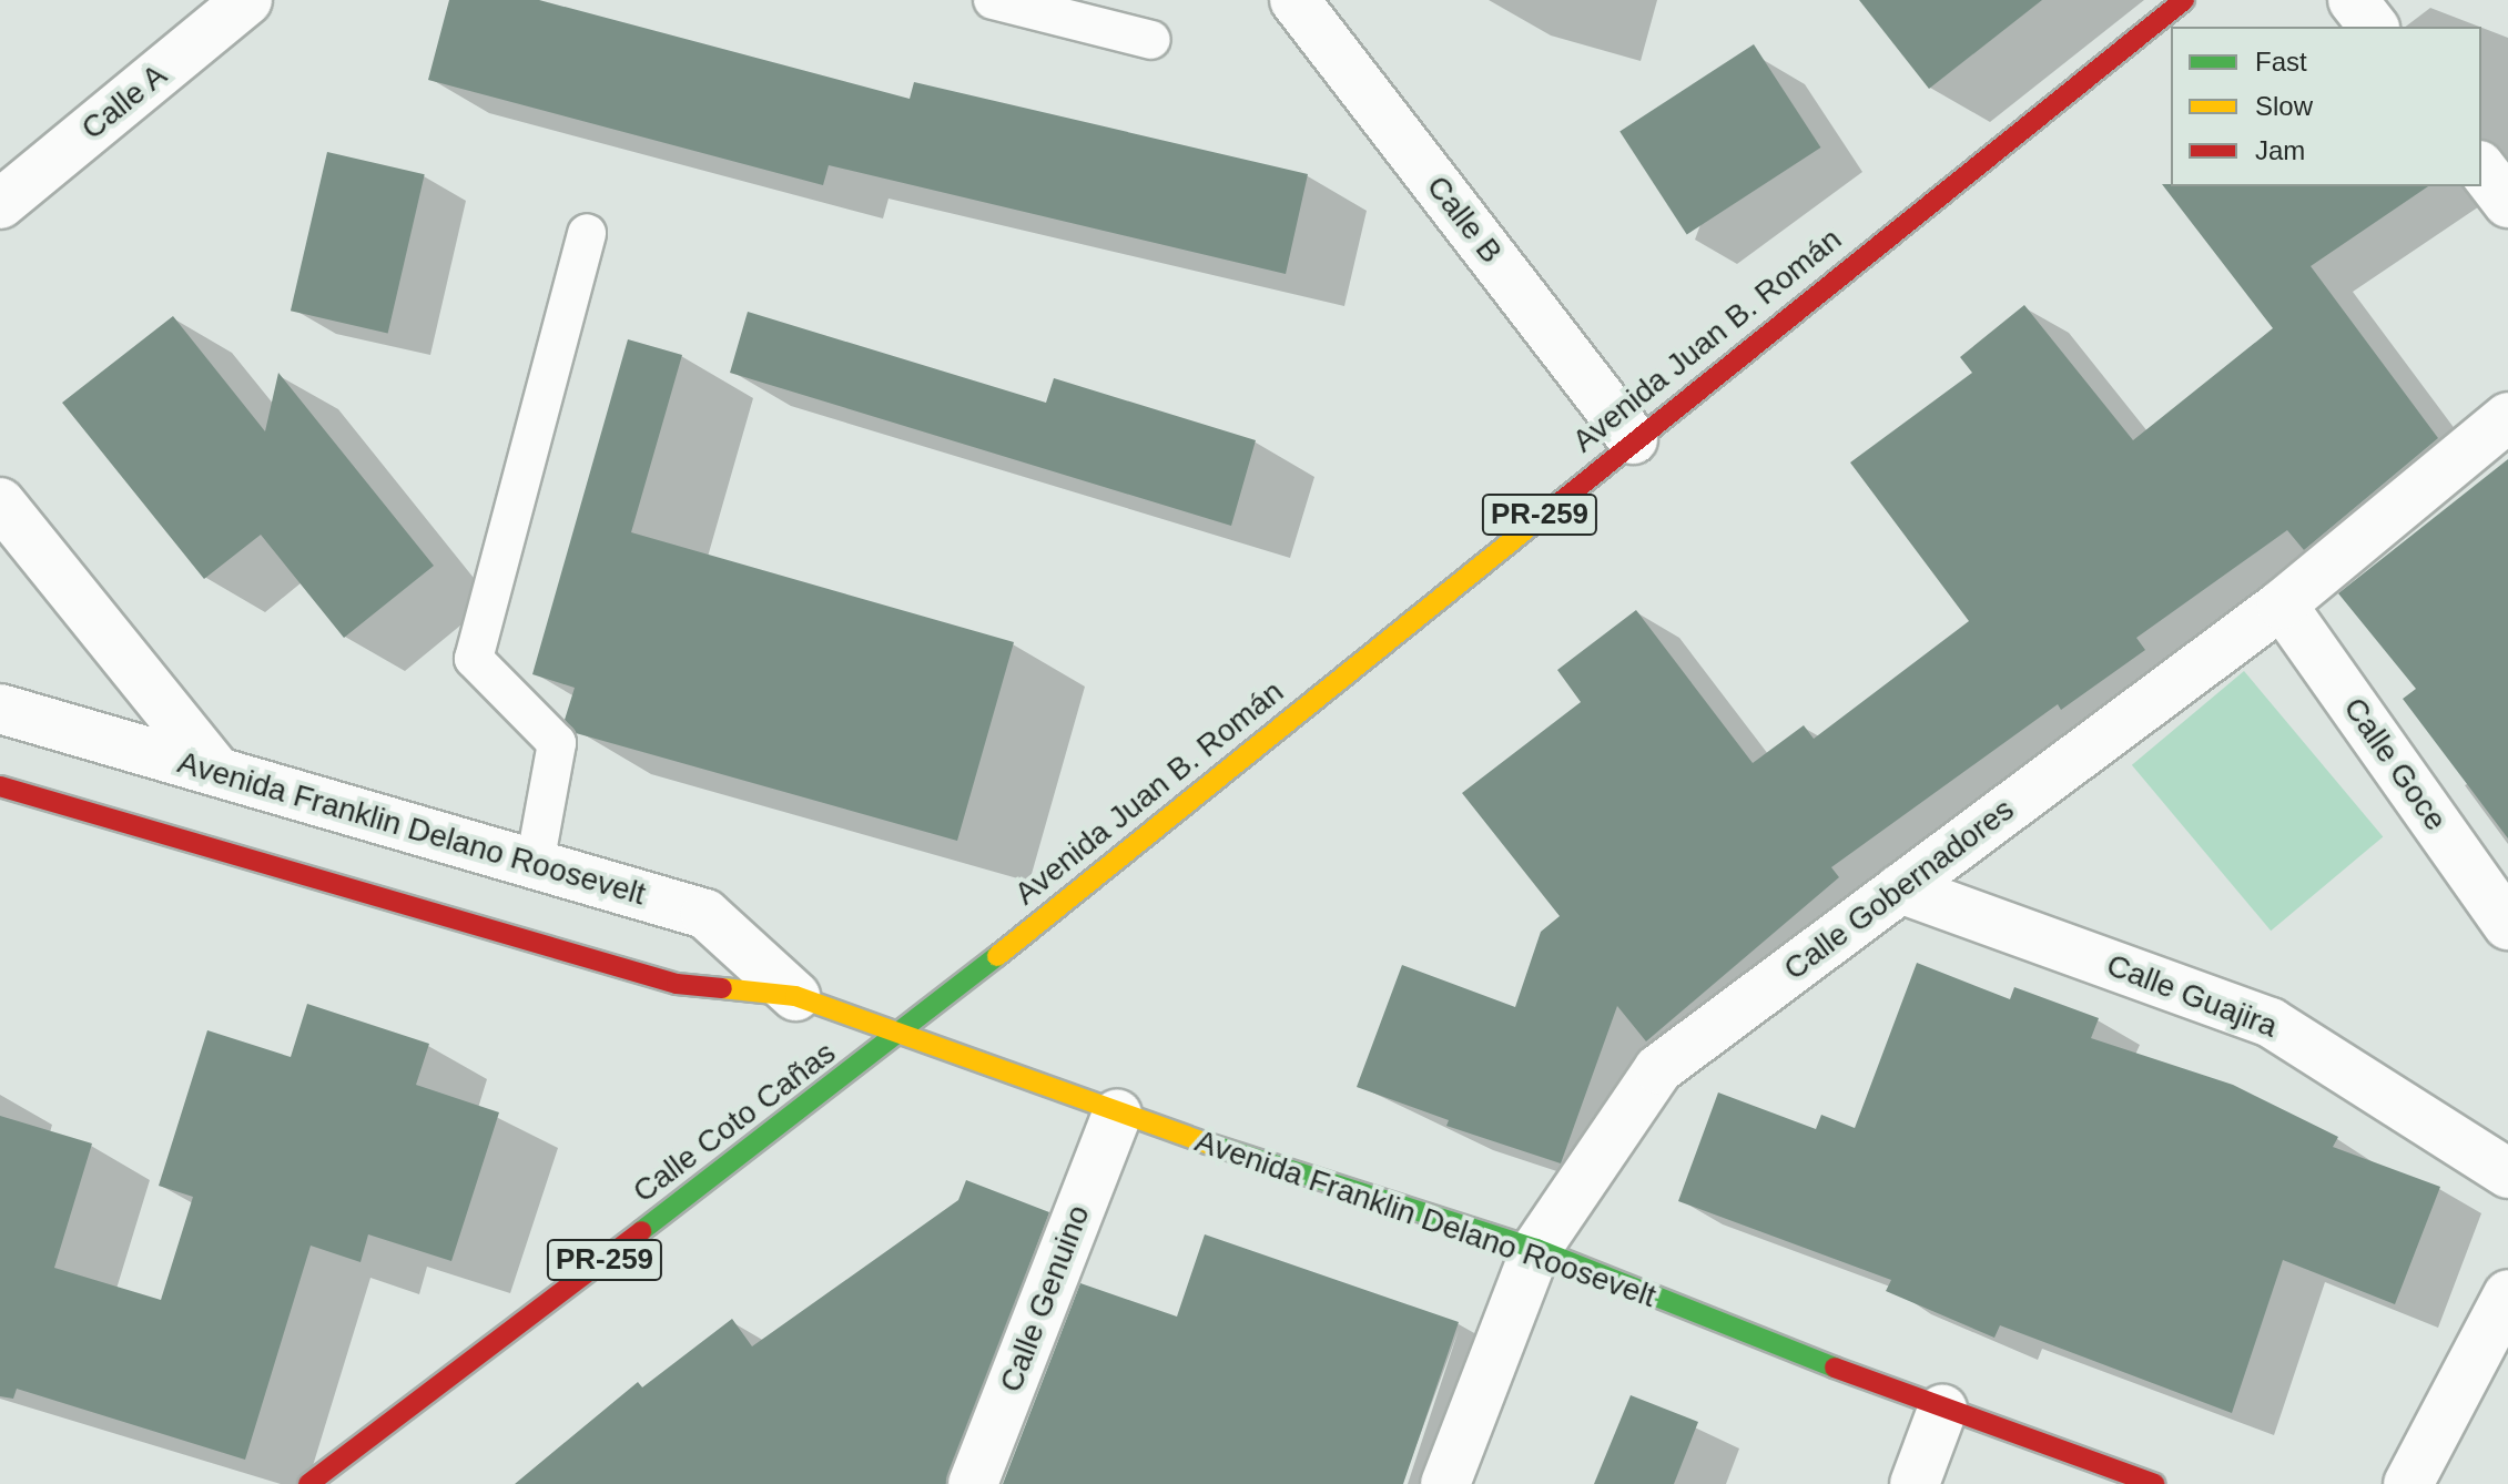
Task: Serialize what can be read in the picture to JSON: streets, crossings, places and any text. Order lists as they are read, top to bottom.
{
  "streets": {
    "main road": [
      "Avenida Juan B. Román",
      "PR-259",
      "Avenida Franklin Delano Roosevelt",
      "Calle Coto Cañas"
    ],
    "street": [
      "Calle A",
      "Calle B",
      "Calle Goce",
      "Calle Gobernadores",
      "Calle Guajira",
      "Calle Genuino"
    ]
  },
  "crossings": [
    ["Calle B", "Avenida Juan B. Román"],
    ["Avenida Juan B. Román", "Avenida Franklin Delano Roosevelt"],
    ["Avenida Juan B. Román", "Calle Coto Cañas"],
    ["Calle Goce", "Calle Gobernadores"],
    ["Avenida Franklin Delano Roosevelt", "Calle Gobernadores"],
    ["Avenida Franklin Delano Roosevelt", "Calle Coto Cañas"],
    ["Avenida Franklin Delano Roosevelt", "Calle Genuino"],
    ["Calle Gobernadores", "Calle Guajira"]
  ],
  "legend": ["Fast", "Slow", "Jam"]
}
